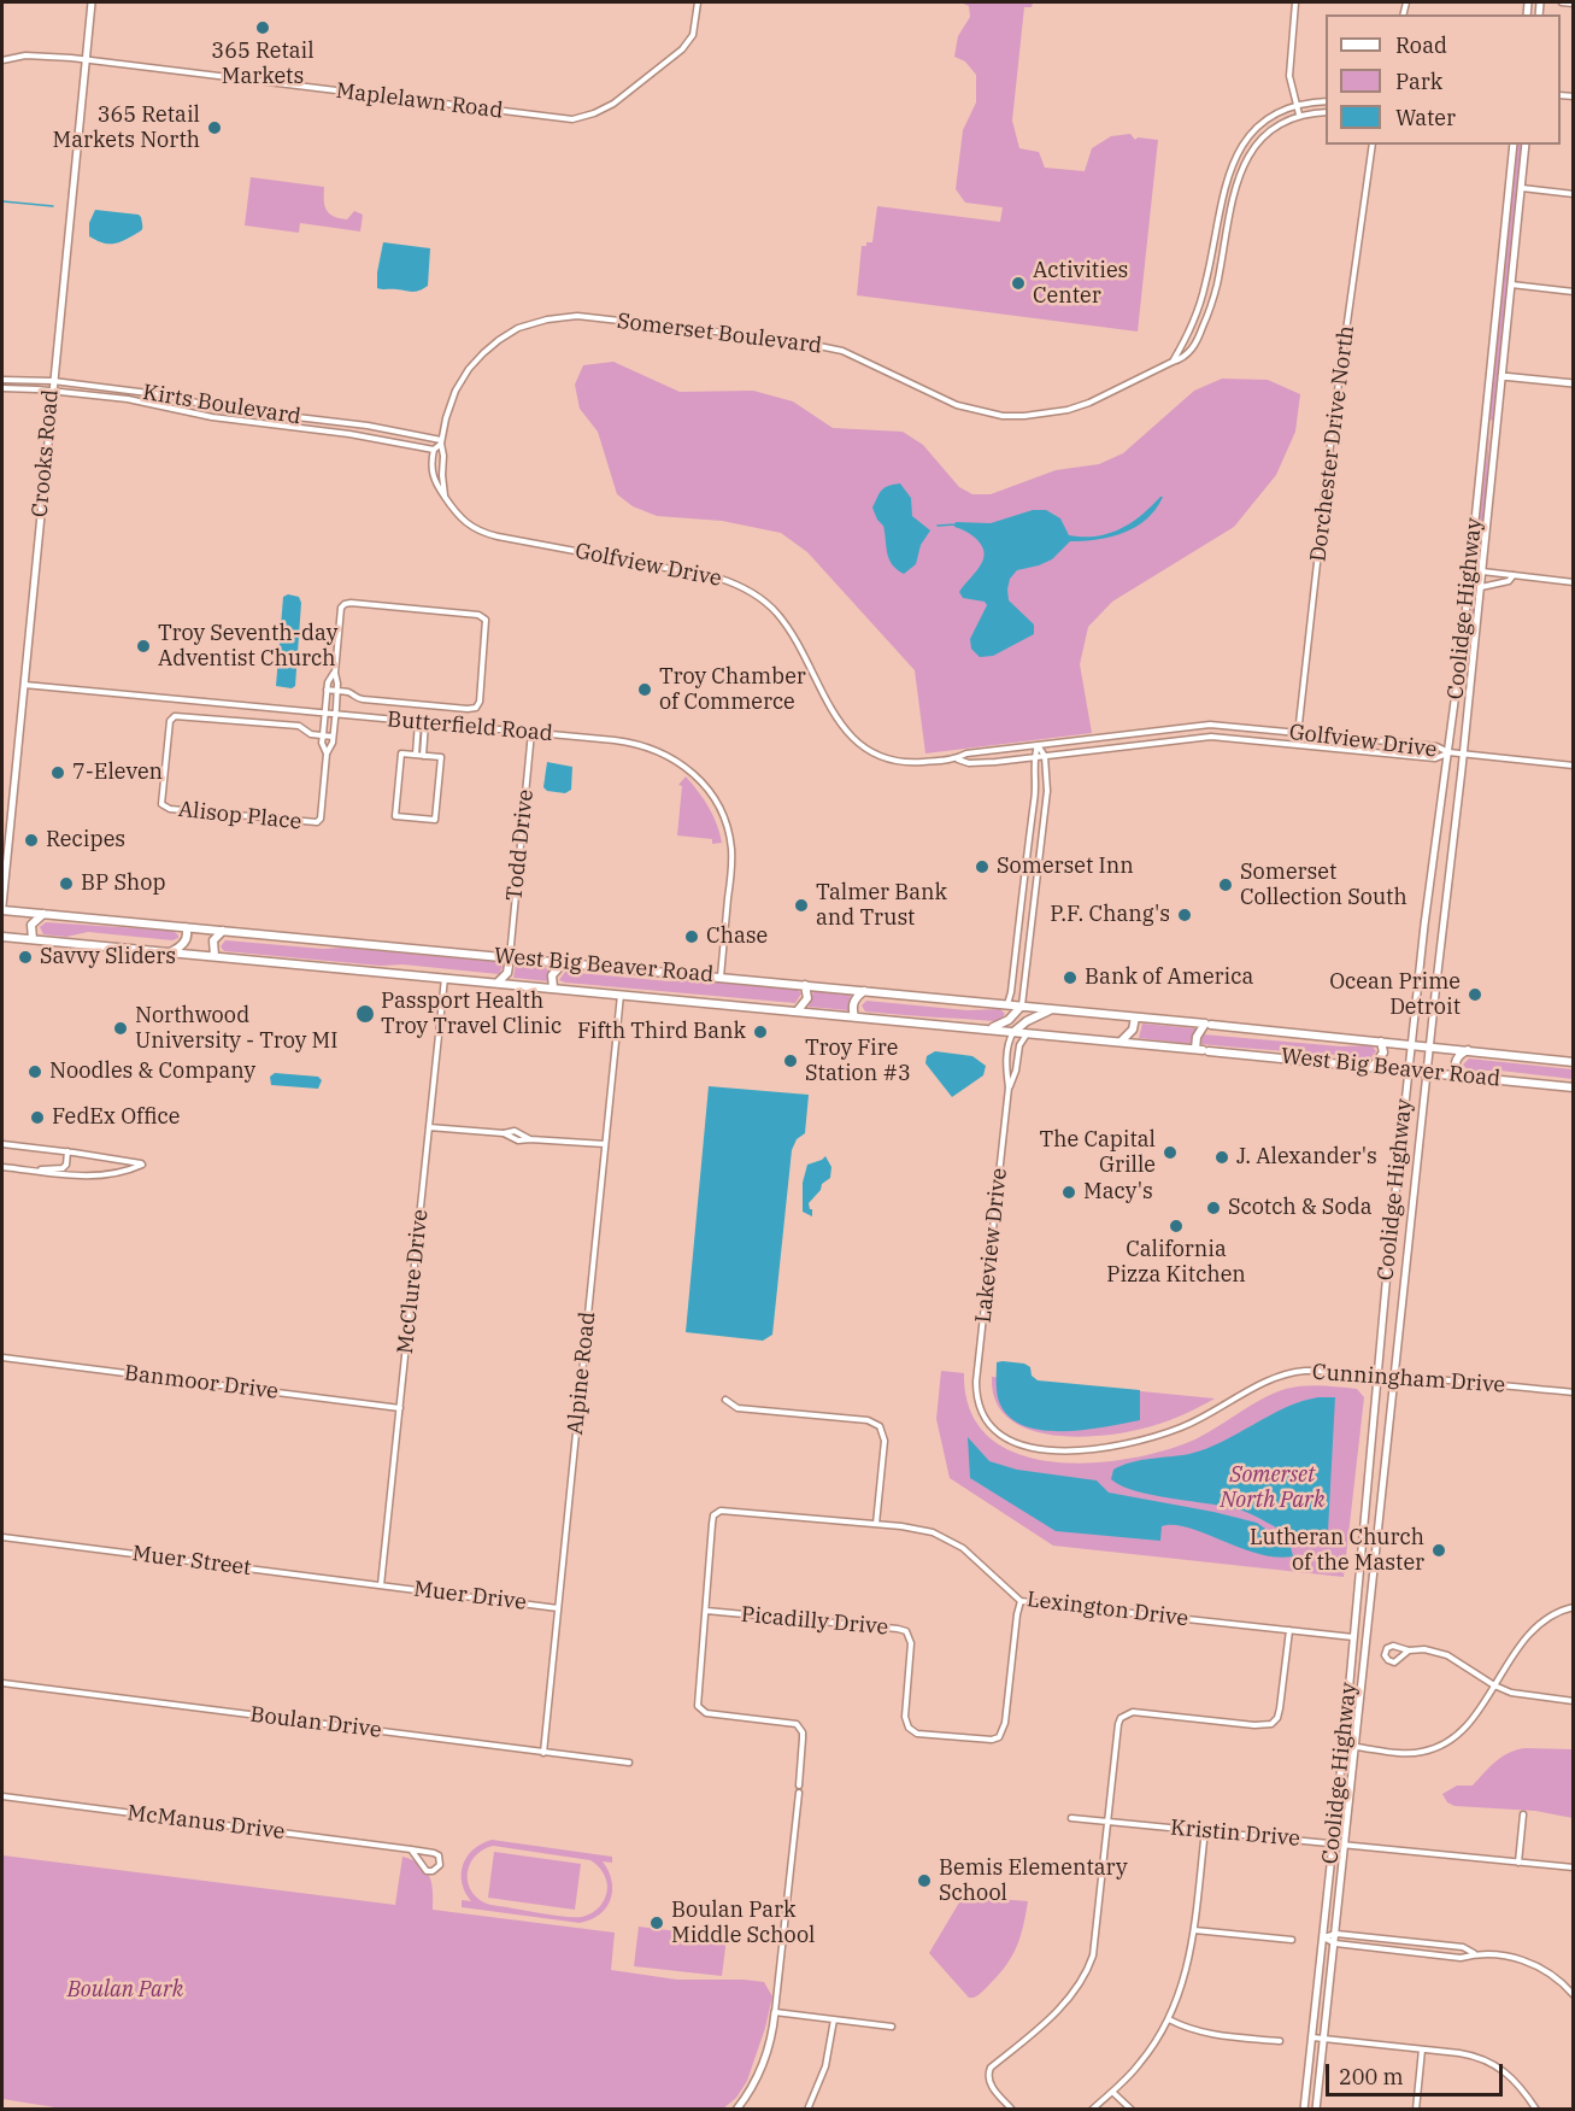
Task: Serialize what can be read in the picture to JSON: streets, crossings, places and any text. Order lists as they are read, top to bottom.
{
  "streets": {
    "main road": ["Crooks Road", "Coolidge Highway", "West Big Beaver Road"],
    "street": [
      "Maplelawn Road",
      "Somerset Boulevard",
      "Kirts Boulevard",
      "Dorchester Drive North",
      "Golfview Drive",
      "Butterfield Road",
      "Alisop Place",
      "Todd Drive",
      "Lakeview Drive",
      "McClure Drive",
      "Alpine Road",
      "Cunningham Drive",
      "Banmoor Drive",
      "Muer Street",
      "Muer Drive",
      "Lexington Drive",
      "Picadilly Drive",
      "Boulan Drive",
      "McManus Drive",
      "Kristin Drive"
    ]
  },
  "crossings": [
    ["Maplelawn Road", "Crooks Road"],
    ["Somerset Boulevard", "Kirts Boulevard"],
    ["Kirts Boulevard", "Crooks Road"],
    ["Kirts Boulevard", "Golfview Drive"],
    ["Dorchester Drive North", "Golfview Drive"],
    ["Crooks Road", "Butterfield Road"],
    ["Crooks Road", "West Big Beaver Road"],
    ["Golfview Drive", "Coolidge Highway"],
    ["Coolidge Highway", "West Big Beaver Road"],
    ["Coolidge Highway", "Cunningham Drive"],
    ["Coolidge Highway", "Lexington Drive"],
    ["Coolidge Highway", "Kristin Drive"],
    ["Butterfield Road", "Alisop Place"],
    ["Butterfield Road", "Todd Drive"],
    ["Butterfield Road", "West Big Beaver Road"],
    ["Todd Drive", "West Big Beaver Road"],
    ["West Big Beaver Road", "Lakeview Drive"],
    ["West Big Beaver Road", "McClure Drive"],
    ["West Big Beaver Road", "Alpine Road"],
    ["Lakeview Drive", "Cunningham Drive"],
    ["McClure Drive", "Banmoor Drive"],
    ["McClure Drive", "Muer Street"],
    ["McClure Drive", "Muer Drive"],
    ["Alpine Road", "Muer Drive"],
    ["Alpine Road", "Boulan Drive"],
    ["Muer Street", "Muer Drive"],
    ["Lexington Drive", "Picadilly Drive"]
  ],
  "parks": ["Somerset North Park", "Boulan Park"],
  "places": [
    "365 Retail Markets",
    "365 Retail Markets North",
    "Activities Center",
    "Troy Seventh-day Adventist Church",
    "Troy Chamber of Commerce",
    "7-Eleven",
    "Recipes",
    "Somerset Inn",
    "BP Shop",
    "Somerset Collection South",
    "Talmer Bank and Trust",
    "P.F. Chang's",
    "Chase",
    "Savvy Sliders",
    "Bank of America",
    "Ocean Prime Detroit",
    "Passport Health Troy Travel Clinic",
    "Northwood University - Troy MI",
    "Fifth Third Bank",
    "Troy Fire Station #3",
    "Noodles & Company",
    "FedEx Office",
    "The Capital Grille",
    "J. Alexander's",
    "Macy's",
    "Scotch & Soda",
    "California Pizza Kitchen",
    "Lutheran Church of the Master",
    "Bemis Elementary School",
    "Boulan Park Middle School"
  ],
  "legend": ["Road", "Park", "Water"],
  "scale_bar": "200 m"
}
